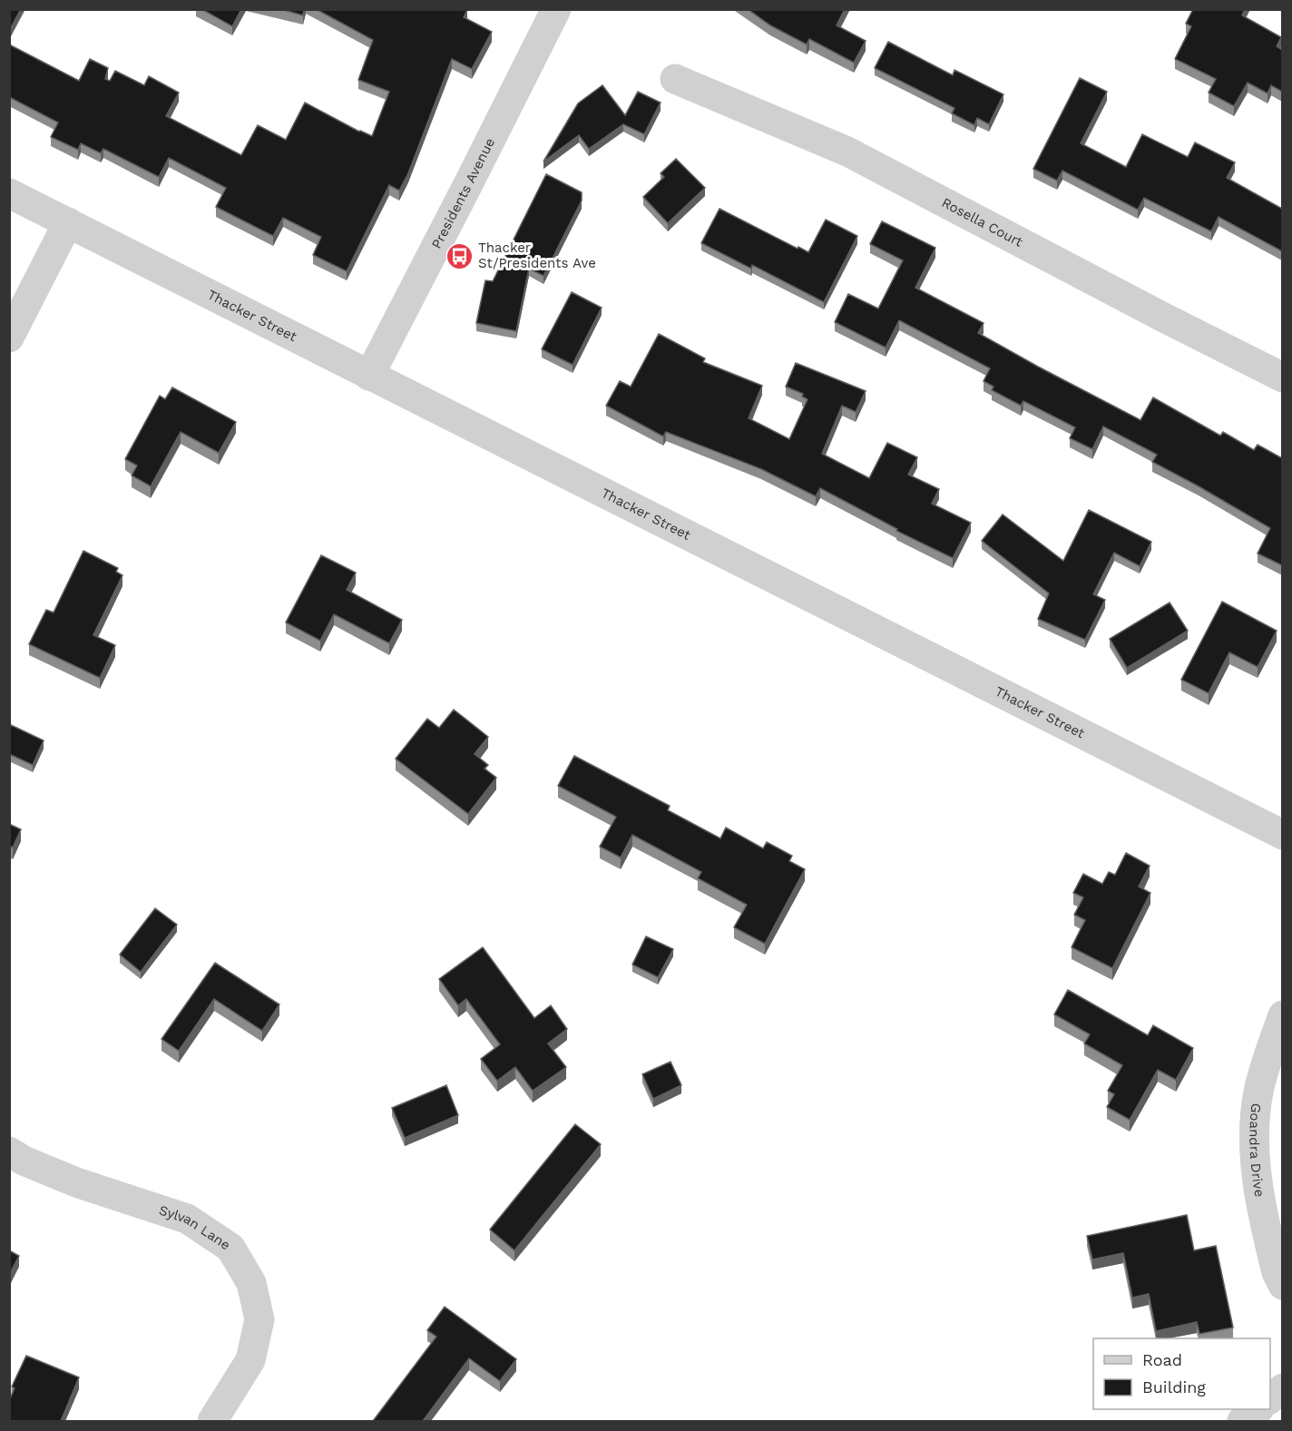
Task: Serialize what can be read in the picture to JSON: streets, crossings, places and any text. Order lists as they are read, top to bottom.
{
  "streets": {
    "street": [
      "Presidents Avenue",
      "Rosella Court",
      "Thacker Street",
      "Goandra Drive",
      "Sylvan Lane"
    ]
  },
  "crossings": [
    ["Presidents Avenue", "Thacker Street"]
  ],
  "places": {
    "bus stop": ["Thacker St/Presidents Ave"]
  },
  "legend": ["Road", "Building"]
}
